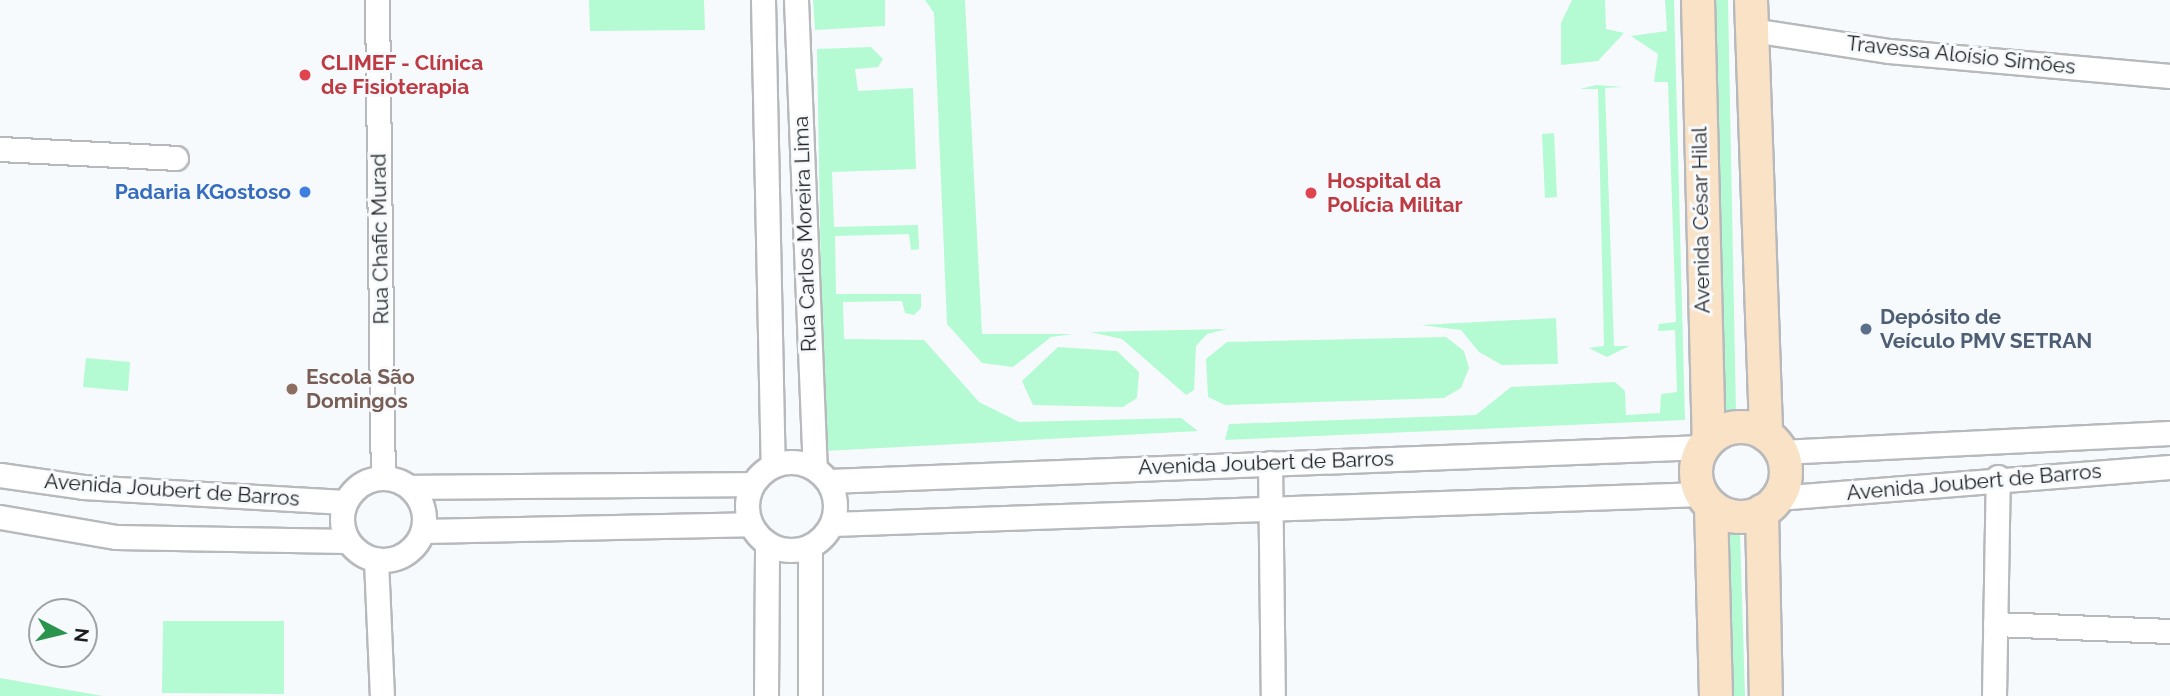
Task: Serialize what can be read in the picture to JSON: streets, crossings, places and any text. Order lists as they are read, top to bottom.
{
  "streets": {
    "street": [
      "Travessa Aloísio Simões",
      "Avenida César Hilal",
      "Rua Carlos Moreira Lima",
      "Rua Chafic Murad",
      "Avenida Joubert de Barros"
    ]
  },
  "crossings": [
    ["Avenida César Hilal", "Avenida Joubert de Barros"],
    ["Rua Carlos Moreira Lima", "Avenida Joubert de Barros"],
    ["Rua Chafic Murad", "Avenida Joubert de Barros"]
  ],
  "places": [
    "CLIMEF - Clínica de Fisioterapia",
    "Padaria KGostoso",
    "Hospital da Polícia Militar",
    "Depósito de Veículo PMV SETRAN",
    "Escola São Domingos"
  ],
  "north": "right"
}
